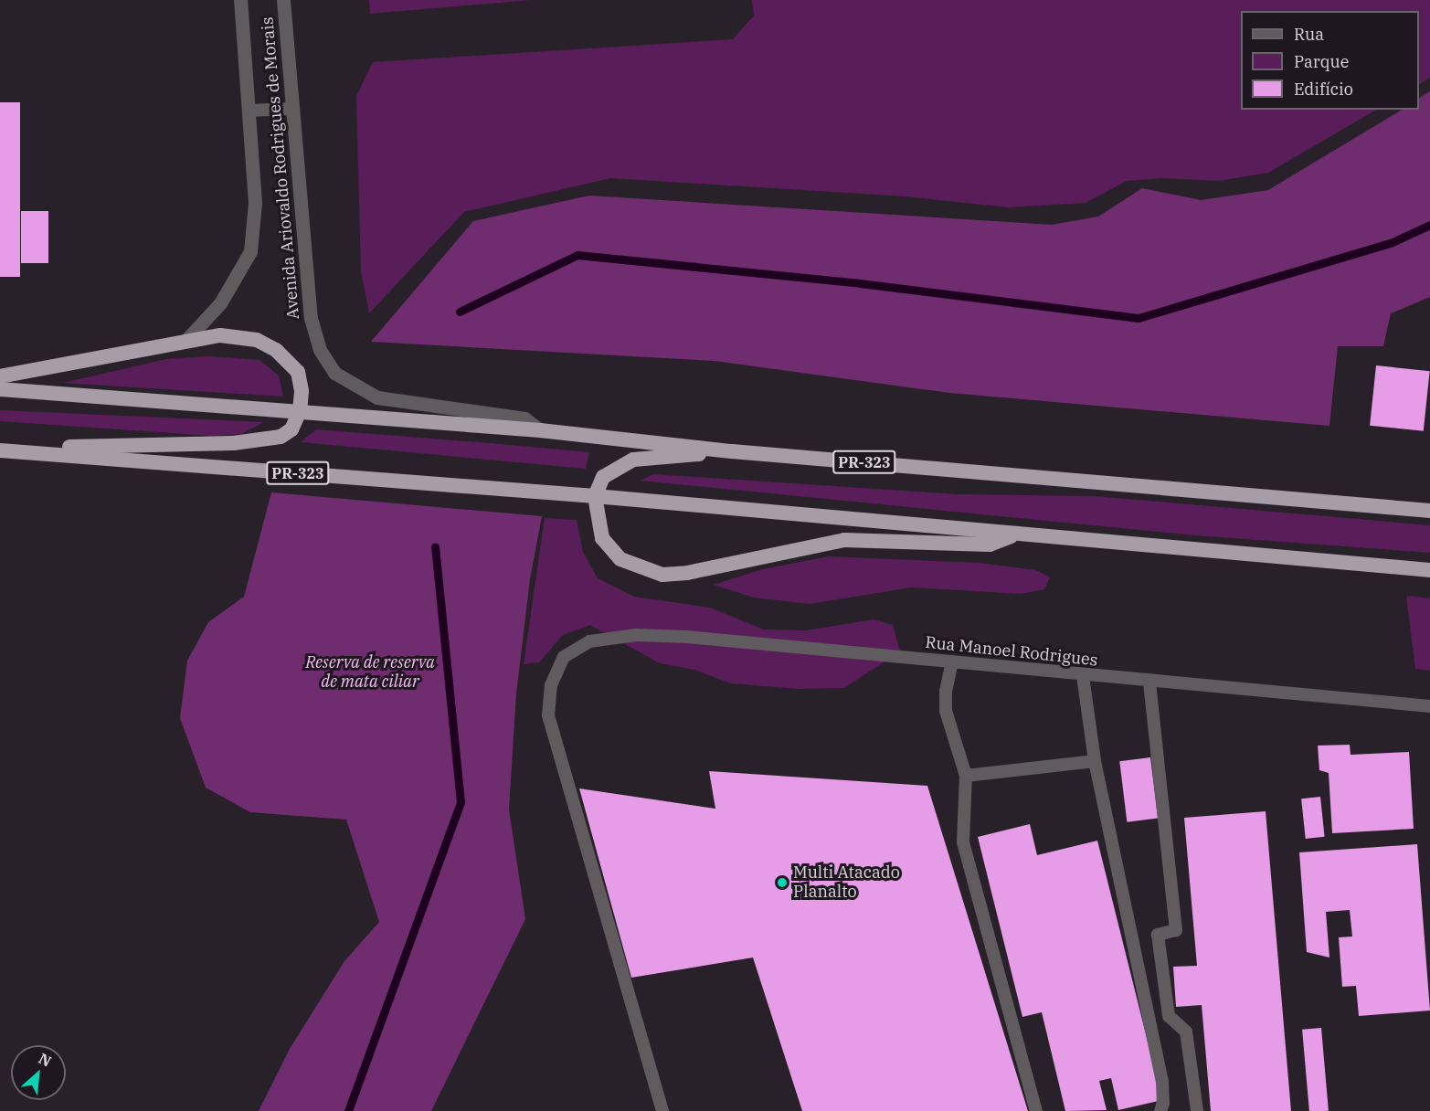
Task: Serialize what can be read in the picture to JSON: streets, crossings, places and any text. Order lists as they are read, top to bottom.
{
  "streets": {
    "highway": ["PR-323"],
    "street": ["Avenida Ariovaldo Rodrigues de Morais"],
    "lane": ["Rua Manoel Rodrigues"]
  },
  "crossings": [
    ["Avenida Ariovaldo Rodrigues de Morais", "PR-323"]
  ],
  "parks": ["Reserva de reserva de mata ciliar"],
  "places": ["Multi Atacado Planalto"],
  "legend": ["Rua", "Parque", "Edifício"],
  "north": "top right"
}
